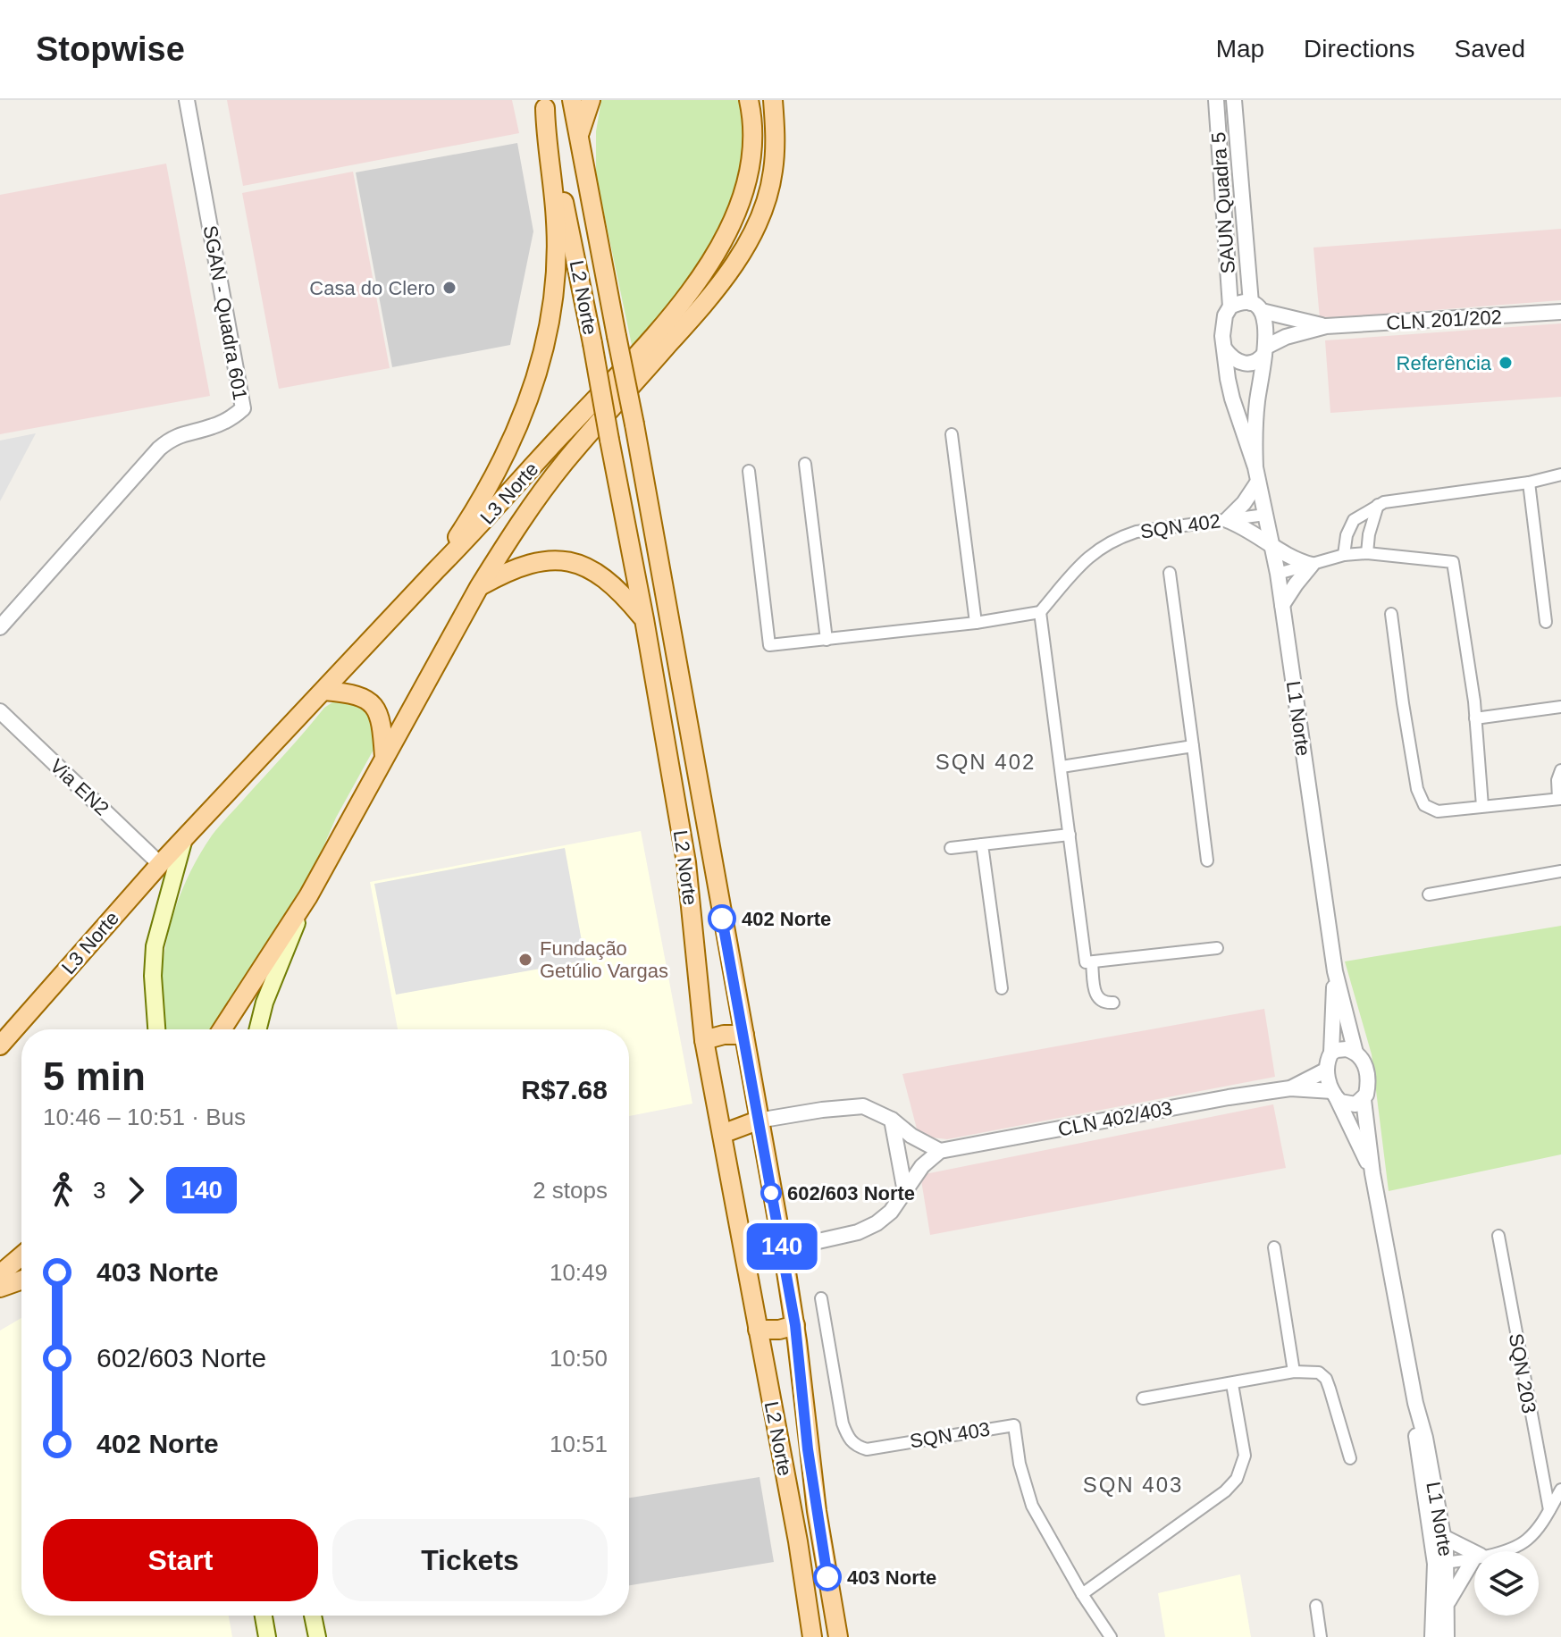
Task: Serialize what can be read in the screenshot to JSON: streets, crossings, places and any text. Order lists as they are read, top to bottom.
{
  "streets": {
    "main road": ["L2 Norte", "L3 Norte"],
    "street": [
      "SAUN Quadra 5",
      "SGAN - Quadra 601",
      "CLN 201/202",
      "SQN 402",
      "L1 Norte",
      "Via EN2",
      "CLN 402/403",
      "SQN 203",
      "SQN 403"
    ]
  },
  "crossings": [
    ["SAUN Quadra 5", "CLN 201/202"],
    ["SAUN Quadra 5", "L1 Norte"],
    ["CLN 201/202", "L1 Norte"],
    ["L3 Norte", "Via EN2"],
    ["SQN 402", "L1 Norte"],
    ["L1 Norte", "CLN 402/403"]
  ],
  "districts": ["SQN 402", "SQN 403"],
  "places": [
    "Casa do Clero",
    "Referência",
    "402 Norte",
    "Fundação Getúlio Vargas",
    "602/603 Norte",
    "403 Norte"
  ],
  "lines": ["bus line 140"],
  "page": {
    "header": "Stopwise",
    "nav": ["Map", "Directions", "Saved"],
    "on_map": "140",
    "heading": ["5 min", "10:46 – 10:51 · Bus", "R$7.68"],
    "legs": ["3", "140", "2 stops"],
    "list": [
      {
        "name": "403 Norte",
        "value": "10:49"
      },
      {
        "name": "602/603 Norte",
        "value": "10:50"
      },
      {
        "name": "402 Norte",
        "value": "10:51"
      }
    ],
    "buttons": ["Start", "Tickets"]
  }
}
